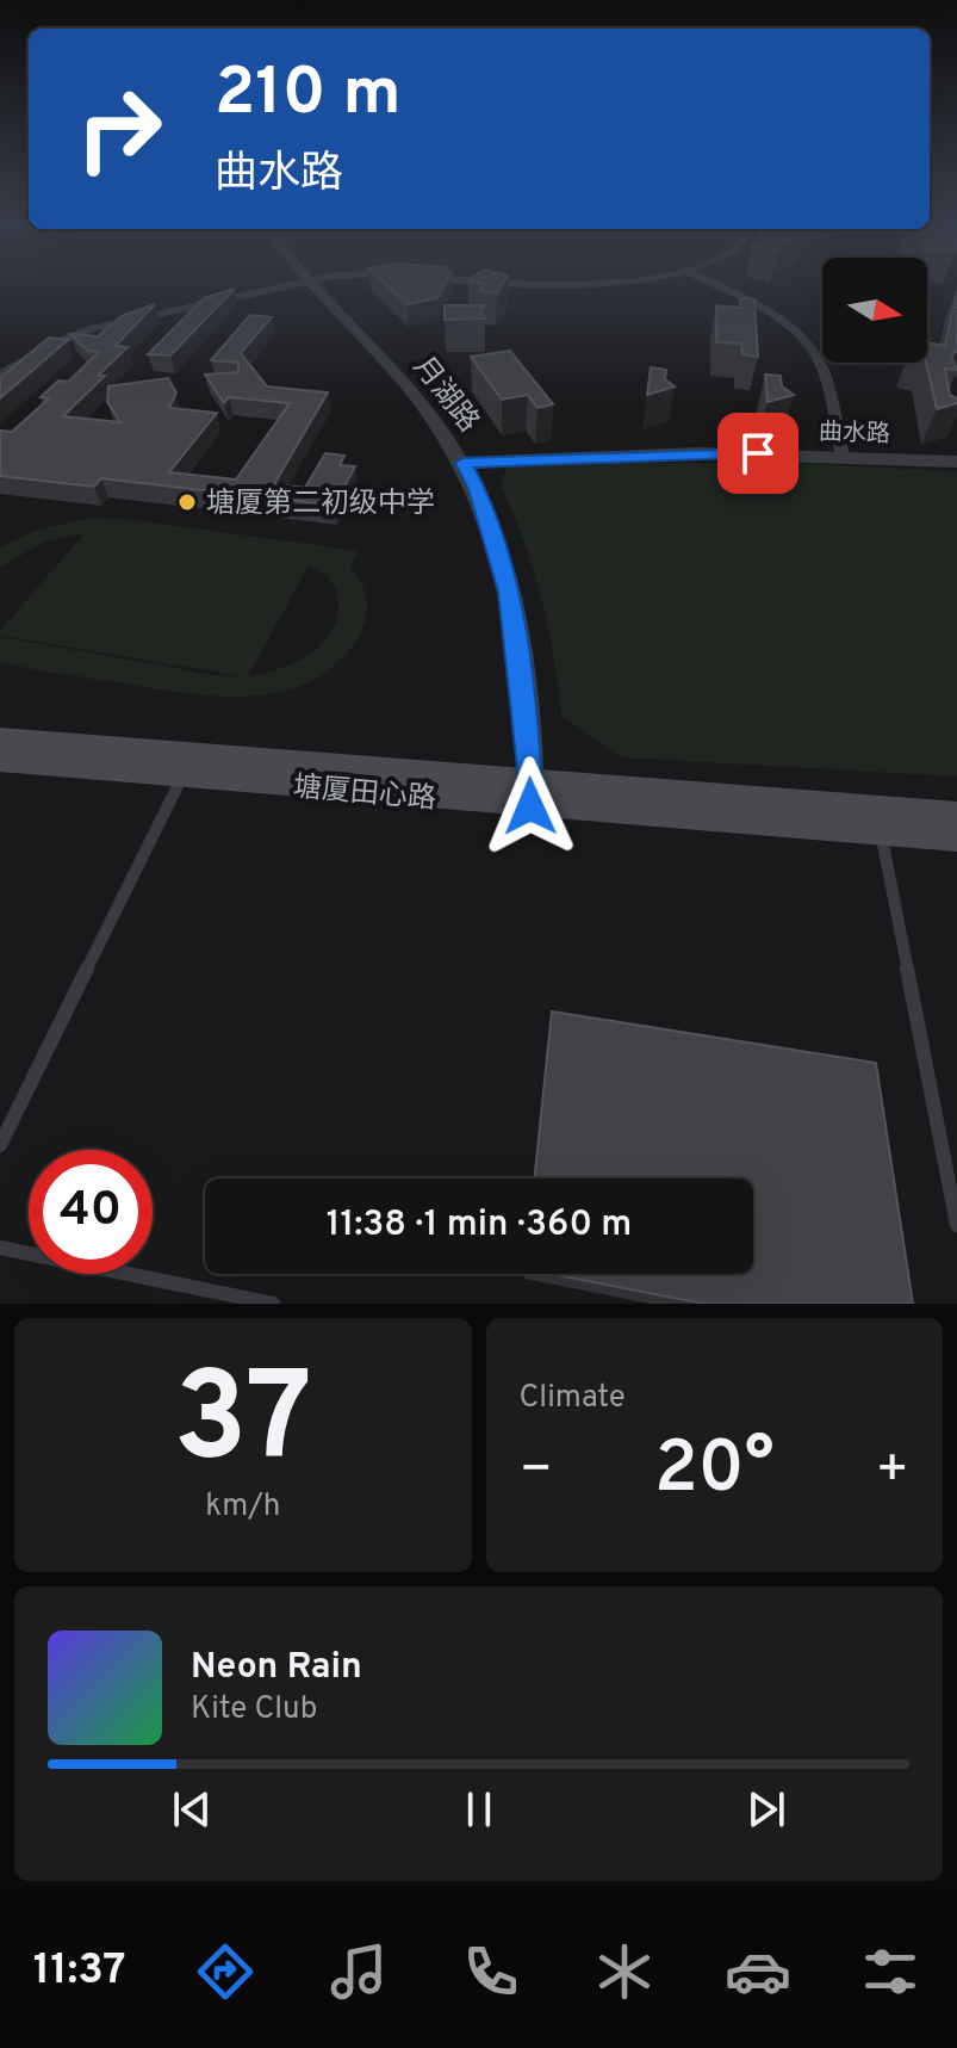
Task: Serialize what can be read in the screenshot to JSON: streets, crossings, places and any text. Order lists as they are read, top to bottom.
{
  "streets": {
    "main road": ["塘厦田心路"],
    "street": ["月湖路", "曲水路"]
  },
  "crossings": [
    ["月湖路", "曲水路"],
    ["月湖路", "塘厦田心路"]
  ],
  "places": ["塘厦第二初级中学"],
  "north": "right",
  "page": {
    "turn": ["210 m", "曲水路"],
    "limit": "40",
    "trip": "11:38 · 1 min · 360 m",
    "tile": [
      ["37", "km/h"],
      "Climate"
    ],
    "heat": ["−", "20°", "+"],
    "song": ["Neon Rain", "Kite Club"],
    "tabs": "11:37"
  }
}
